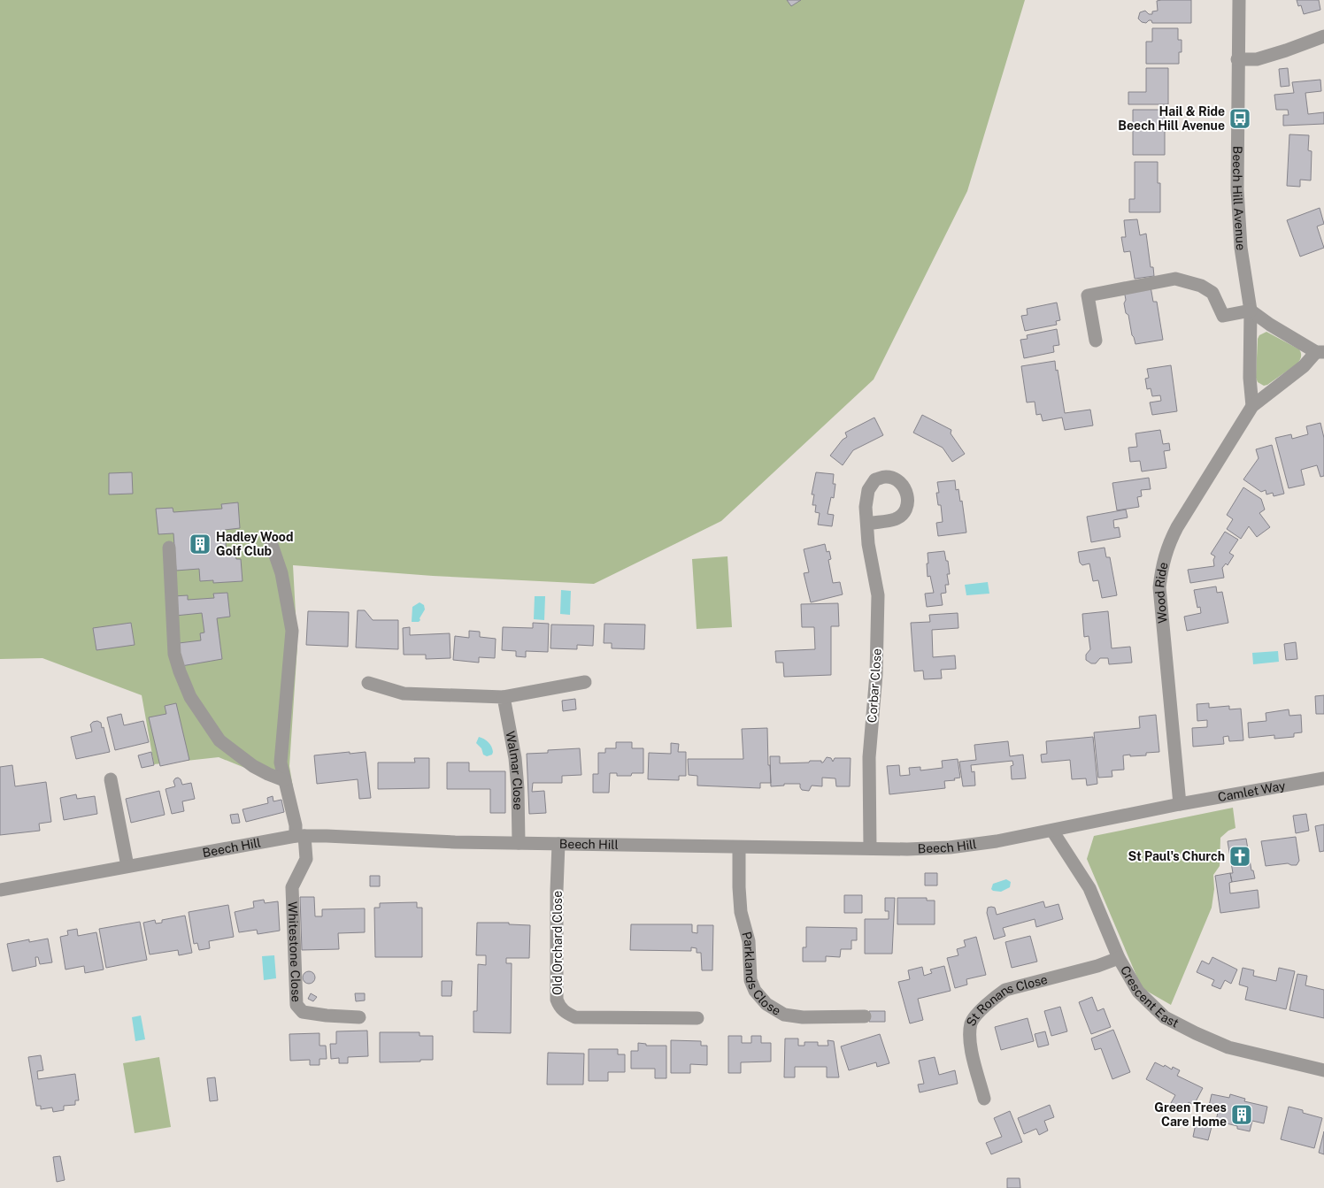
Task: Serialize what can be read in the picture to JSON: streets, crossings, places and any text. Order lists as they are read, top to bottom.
{
  "streets": {
    "street": [
      "Beech Hill Avenue",
      "Wood Ride",
      "Corbar Close",
      "Walmar Close",
      "Camlet Way",
      "Beech Hill",
      "Old Orchard Close",
      "Whitestone Close",
      "Parklands Close",
      "Crescent East",
      "St Ronans Close"
    ]
  },
  "crossings": [
    ["Wood Ride", "Camlet Way"],
    ["Wood Ride", "Beech Hill"],
    ["Corbar Close", "Beech Hill"],
    ["Walmar Close", "Beech Hill"],
    ["Camlet Way", "Beech Hill"],
    ["Beech Hill", "Old Orchard Close"],
    ["Beech Hill", "Whitestone Close"],
    ["Beech Hill", "Parklands Close"],
    ["Beech Hill", "Crescent East"],
    ["Crescent East", "St Ronans Close"]
  ],
  "places": {
    "bus stop": ["Hail & Ride Beech Hill Avenue"],
    "building": ["Hadley Wood Golf Club", "Green Trees Care Home"],
    "church": ["St Paul's Church"]
  }
}
